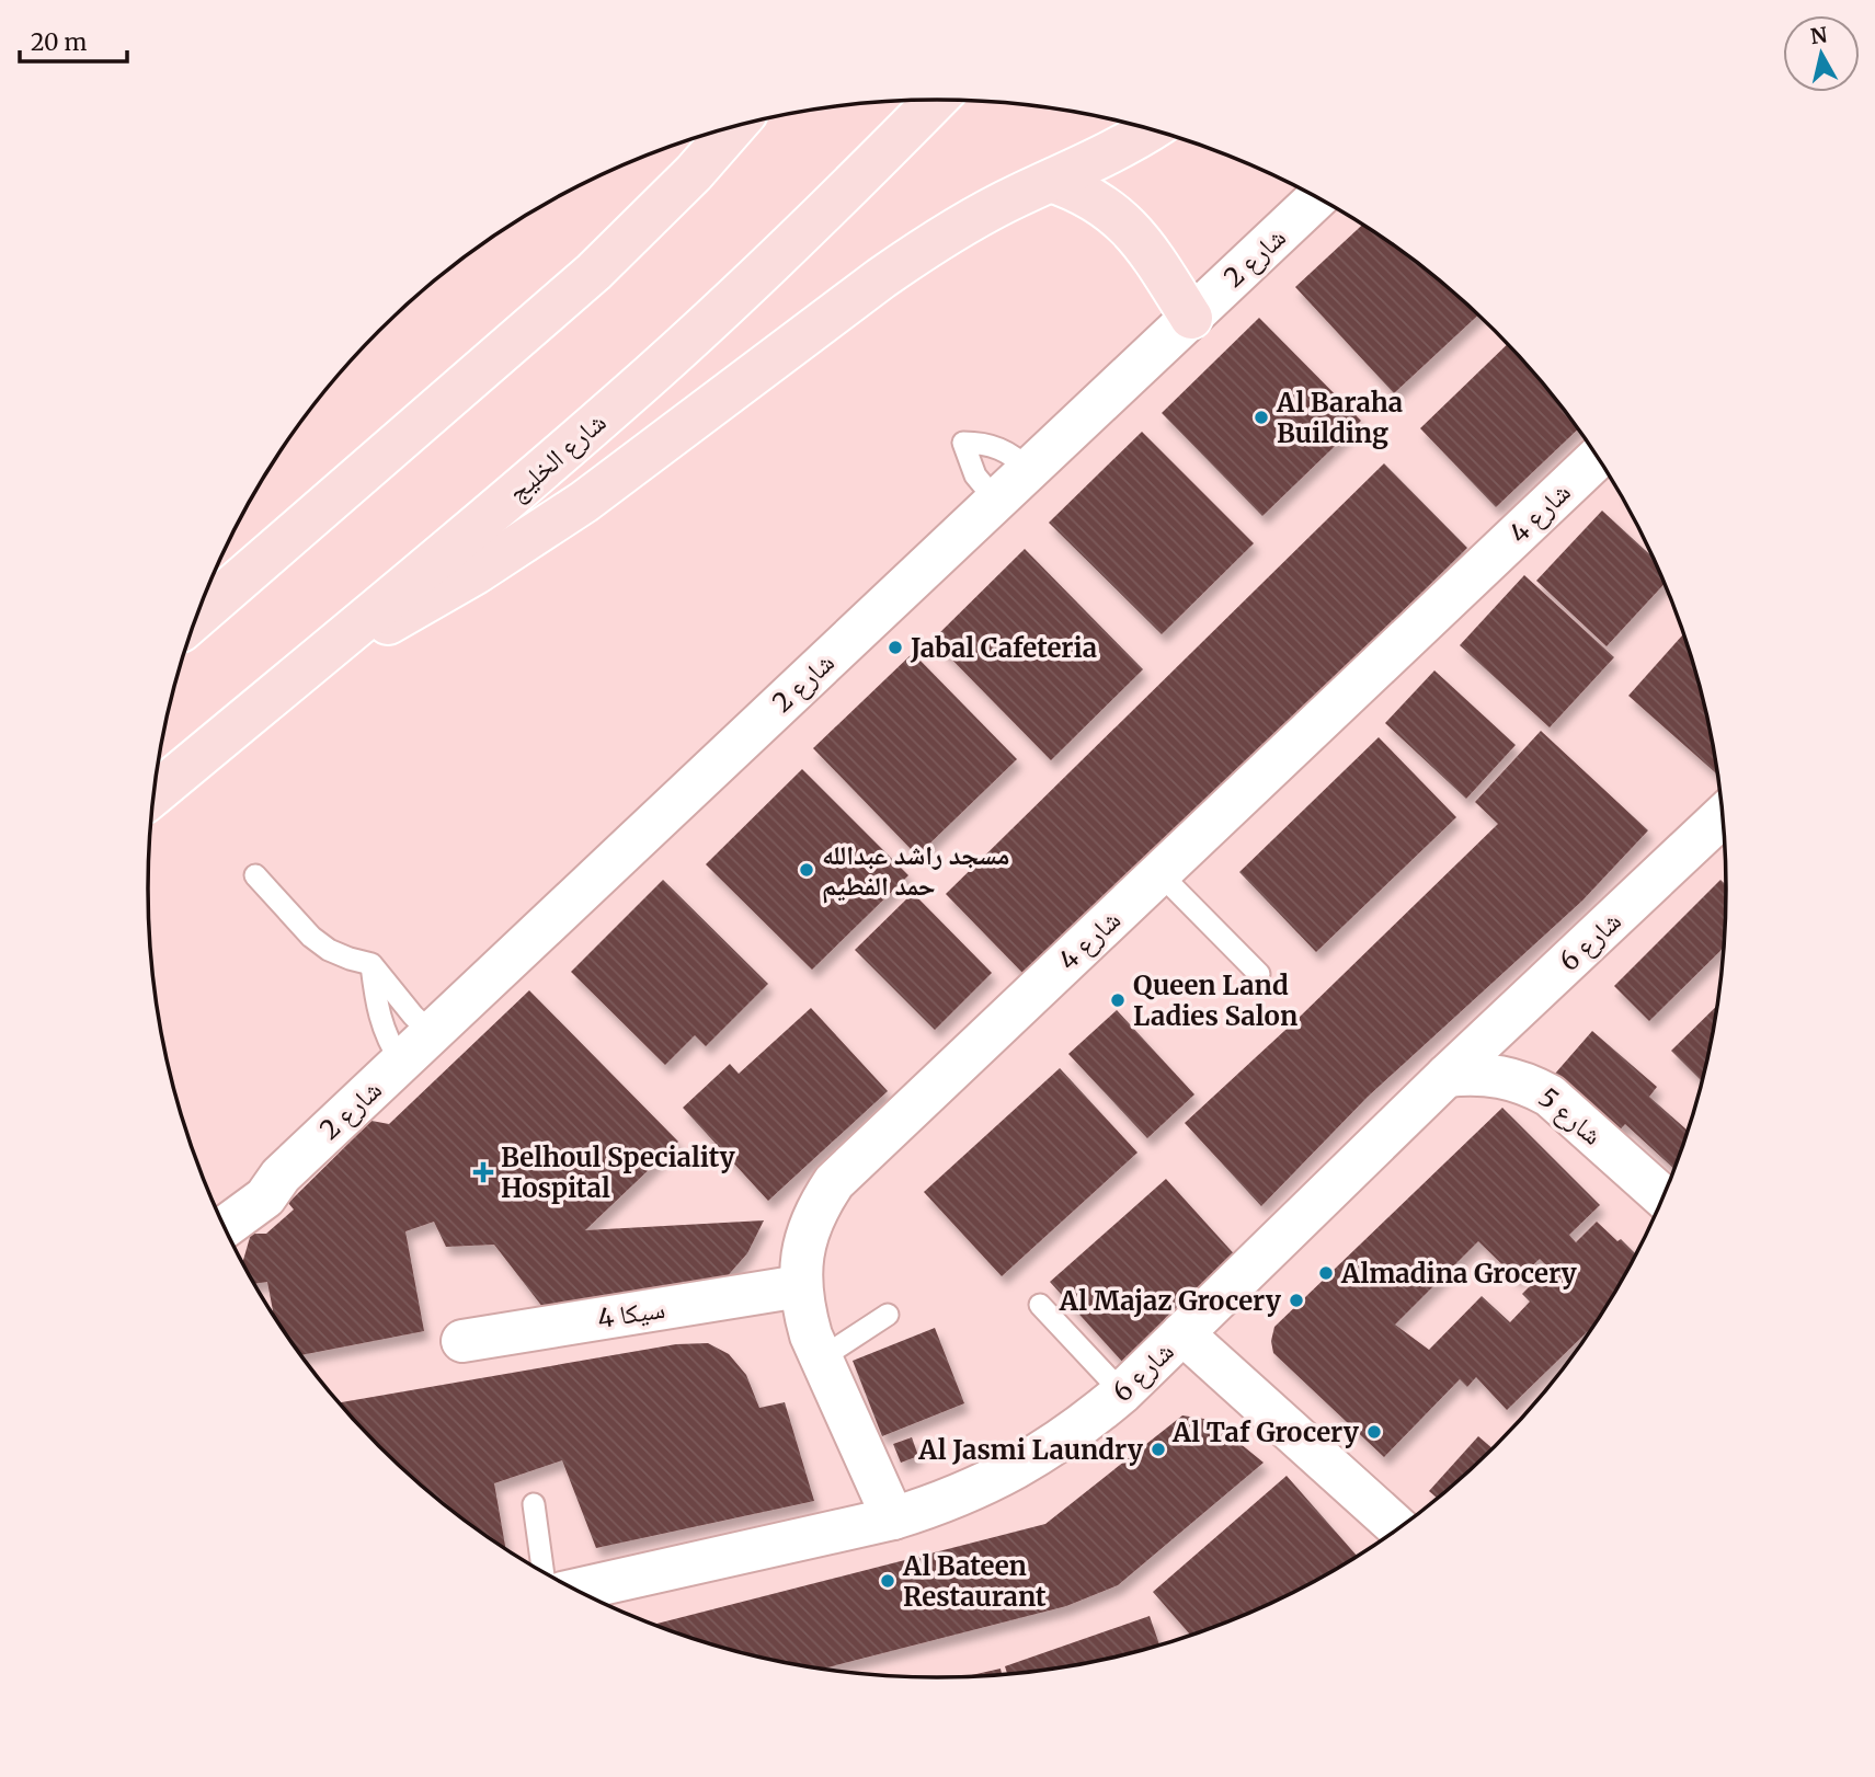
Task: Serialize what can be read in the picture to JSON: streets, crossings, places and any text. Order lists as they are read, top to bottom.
{
  "streets": {
    "main road": ["شارع الخليج"],
    "street": [
      "شارع 2",
      "شارع 4",
      "شارع 6",
      "شارع 5",
      "4 سيكا"
    ]
  },
  "crossings": [
    ["شارع 4", "شارع 6"],
    ["شارع 4", "4 سيكا"],
    ["شارع 6", "شارع 5"]
  ],
  "places": {
    "other": [
      "Al Baraha Building",
      "Jabal Cafeteria",
      "مسجد راشد عبدالله حمد الفطيم",
      "Queen Land Ladies Salon",
      "Almadina Grocery",
      "Al Majaz Grocery",
      "Al Taf Grocery",
      "Al Jasmi Laundry",
      "Al Bateen Restaurant"
    ],
    "health": ["Belhoul Speciality Hospital"]
  },
  "scale_bar": "20 m",
  "north": "top"
}
